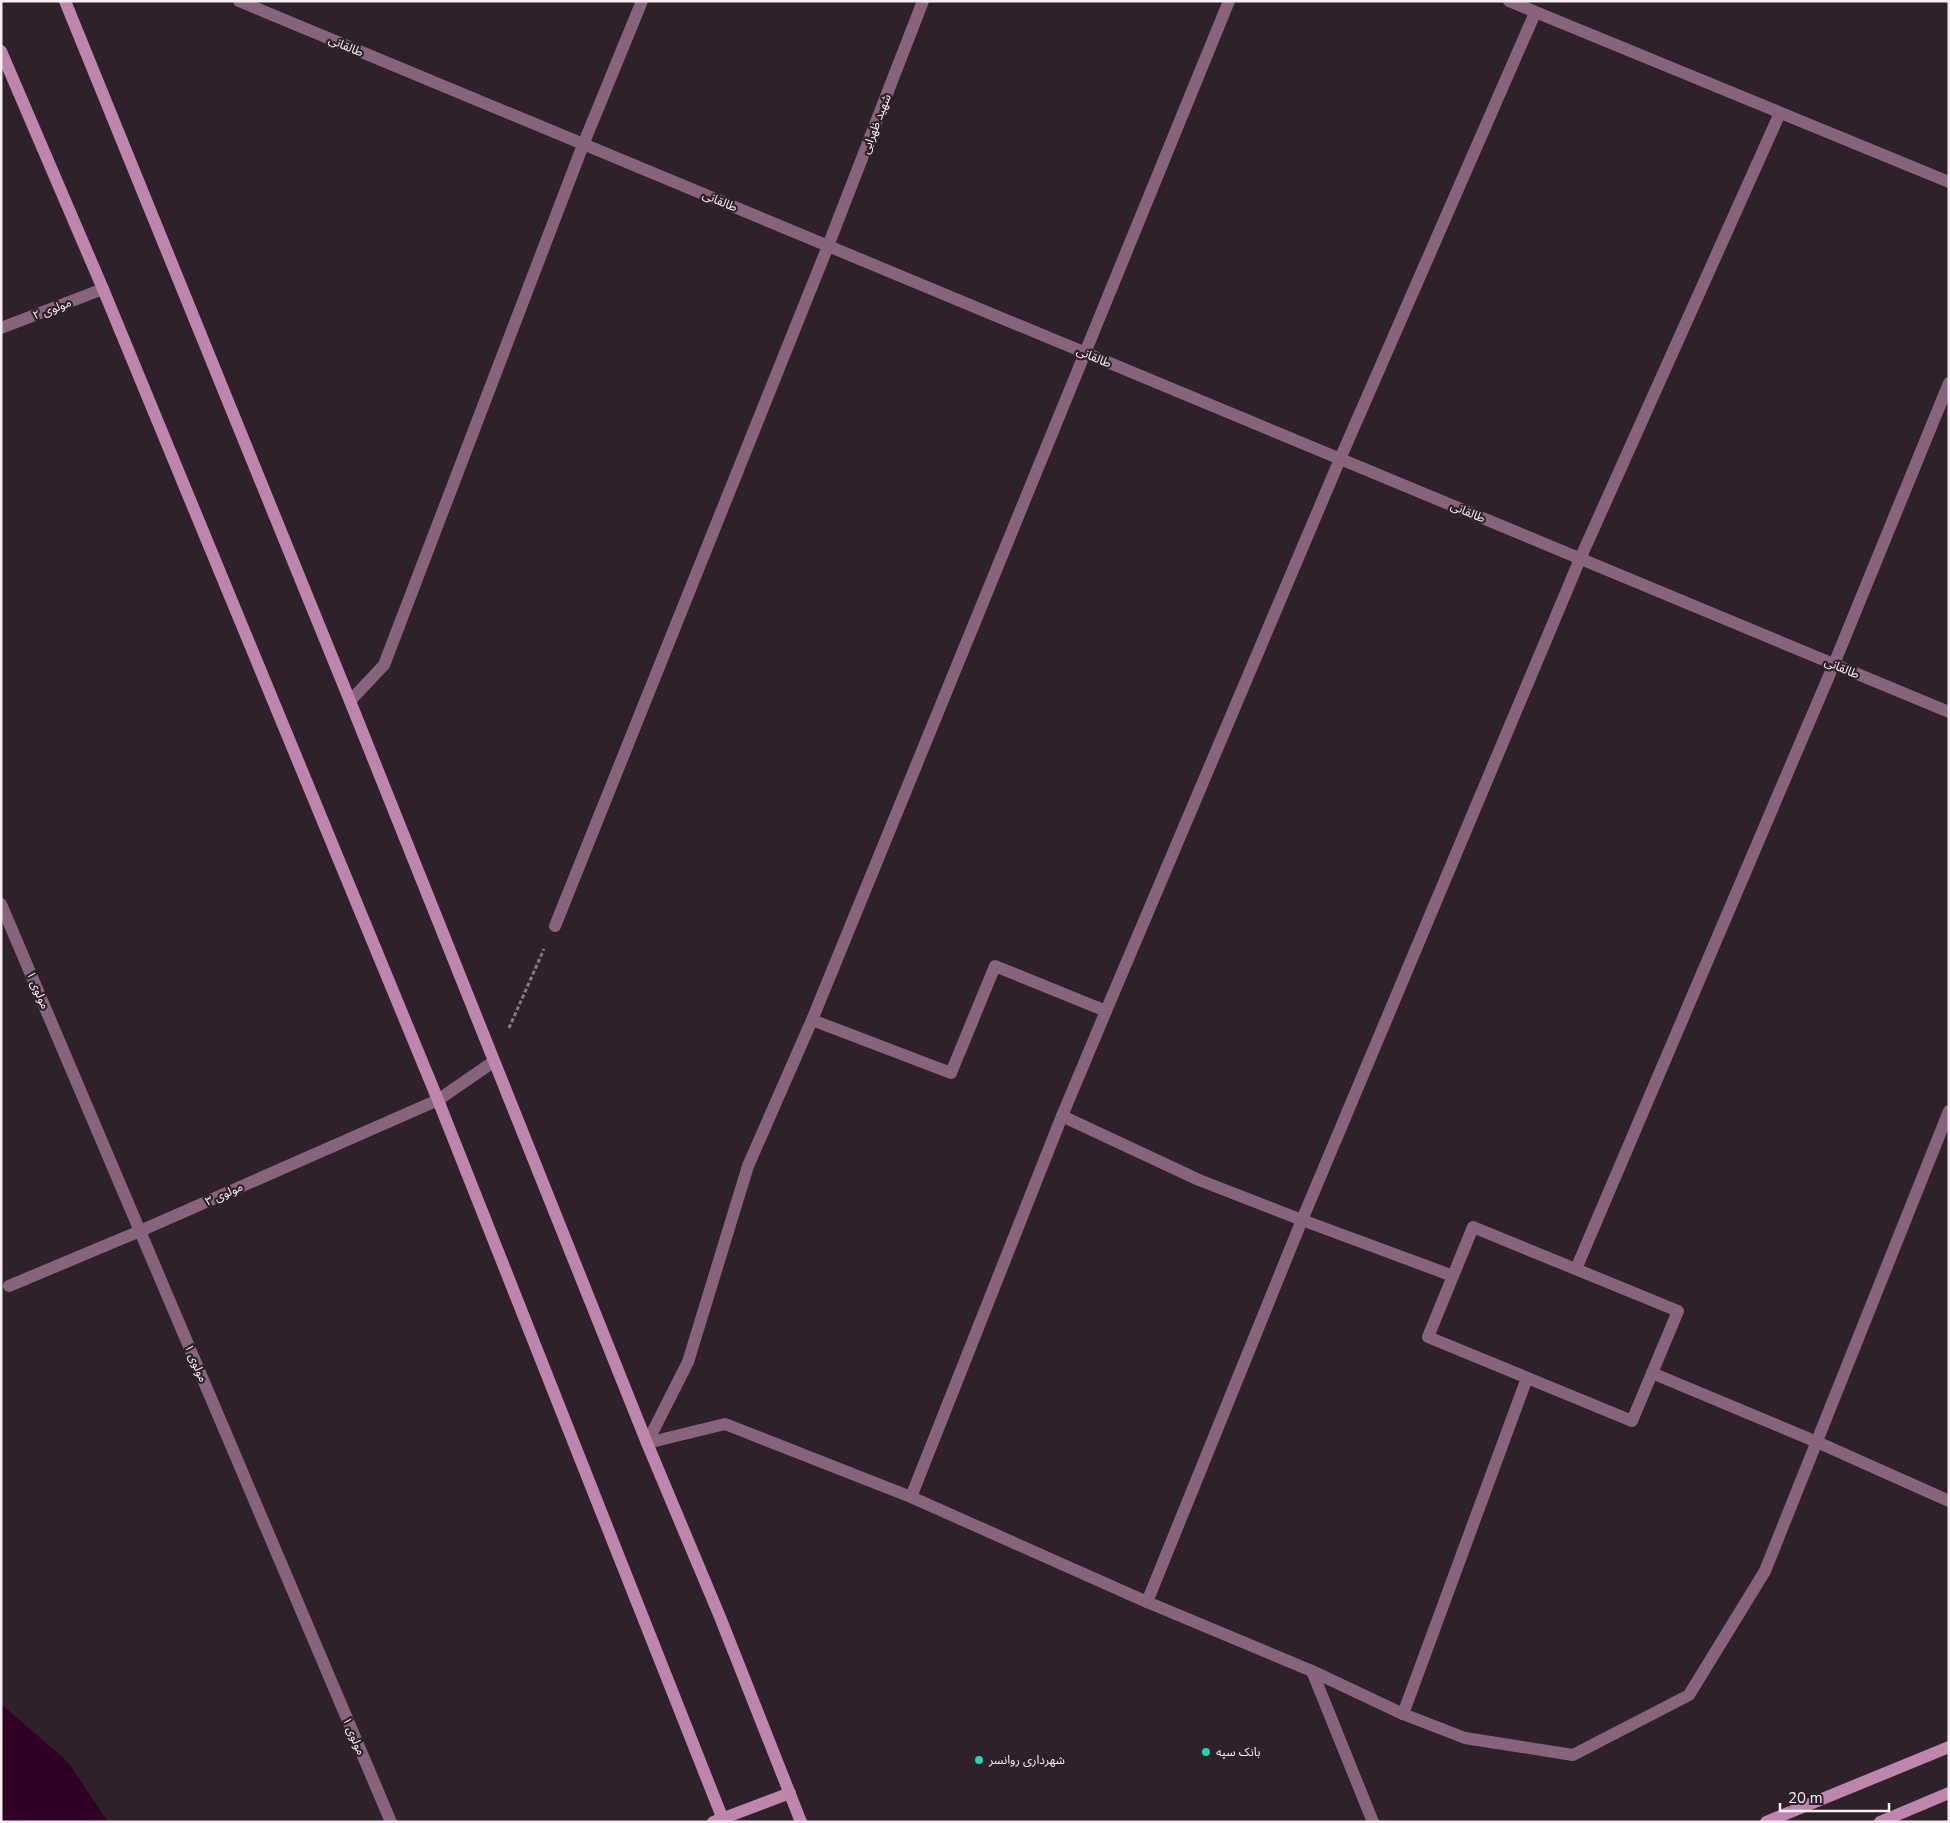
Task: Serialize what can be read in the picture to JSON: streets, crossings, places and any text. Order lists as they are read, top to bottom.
{
  "streets": {
    "street": [
      "طالقانی",
      "شهید ظهرابی",
      "مولوی ۲",
      "مولوی ۱",
      "مولوی ۳"
    ]
  },
  "crossings": [
    ["طالقانی", "شهید ظهرابی"],
    ["مولوی ۱", "مولوی ۳"]
  ],
  "places": ["بانک سپه", "شهرداری روانسر"],
  "scale_bar": "20 m"
}
